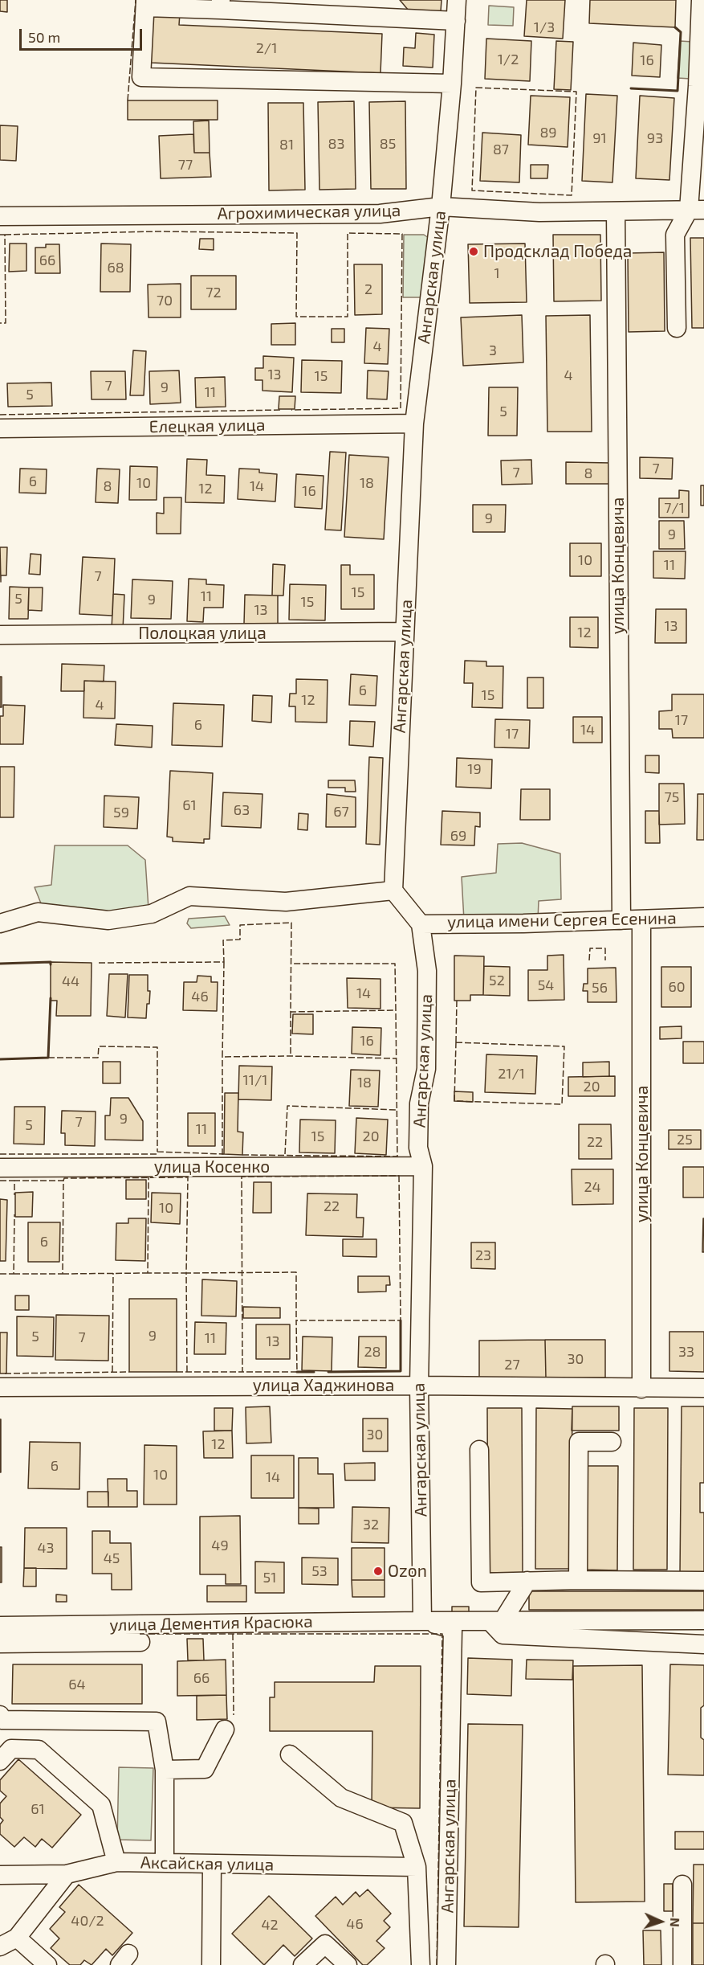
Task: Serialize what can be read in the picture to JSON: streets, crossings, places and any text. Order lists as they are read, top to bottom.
{
  "streets": {
    "street": [
      "Агрохимическая улица",
      "Ангарская улица",
      "Елецкая улица",
      "улица Концевича",
      "Полоцкая улица",
      "улица имени Сергея Есенина",
      "улица Косенко",
      "улица Хаджинова",
      "улица Дементия Красюка",
      "Аксайская улица"
    ]
  },
  "crossings": [
    ["Агрохимическая улица", "Ангарская улица"],
    ["Агрохимическая улица", "улица Концевича"],
    ["Ангарская улица", "Елецкая улица"],
    ["Ангарская улица", "Полоцкая улица"],
    ["Ангарская улица", "улица имени Сергея Есенина"],
    ["Ангарская улица", "улица Косенко"],
    ["Ангарская улица", "улица Хаджинова"],
    ["Ангарская улица", "улица Дементия Красюка"],
    ["улица Концевича", "улица имени Сергея Есенина"],
    ["улица Концевича", "улица Хаджинова"]
  ],
  "places": ["Продсклад Победа", "Ozon"],
  "house_numbers": [
    "1/3",
    "2/1",
    "1/2",
    "16",
    "89",
    "91",
    "93",
    "83",
    "85",
    "81",
    "87",
    "77",
    "66",
    "68",
    "1",
    "2",
    "72",
    "70",
    "4",
    "3",
    "13",
    "4",
    "15",
    "7",
    "9",
    "11",
    "5",
    "5",
    "7",
    "7",
    "8",
    "6",
    "10",
    "18",
    "8",
    "14",
    "12",
    "16",
    "7/1",
    "9",
    "9",
    "10",
    "11",
    "7",
    "15",
    "11",
    "5",
    "9",
    "15",
    "13",
    "13",
    "12",
    "6",
    "15",
    "12",
    "4",
    "17",
    "6",
    "14",
    "17",
    "19",
    "75",
    "61",
    "63",
    "67",
    "59",
    "69",
    "52",
    "44",
    "54",
    "60",
    "56",
    "14",
    "46",
    "16",
    "21/1",
    "11/1",
    "18",
    "20",
    "9",
    "7",
    "5",
    "11",
    "15",
    "20",
    "25",
    "22",
    "24",
    "22",
    "10",
    "6",
    "23",
    "9",
    "5",
    "7",
    "11",
    "13",
    "28",
    "33",
    "30",
    "27",
    "30",
    "12",
    "6",
    "10",
    "14",
    "32",
    "49",
    "43",
    "45",
    "53",
    "51",
    "66",
    "64",
    "61",
    "40/2",
    "46",
    "42"
  ],
  "scale_bar": "50 m",
  "north": "right"
}
